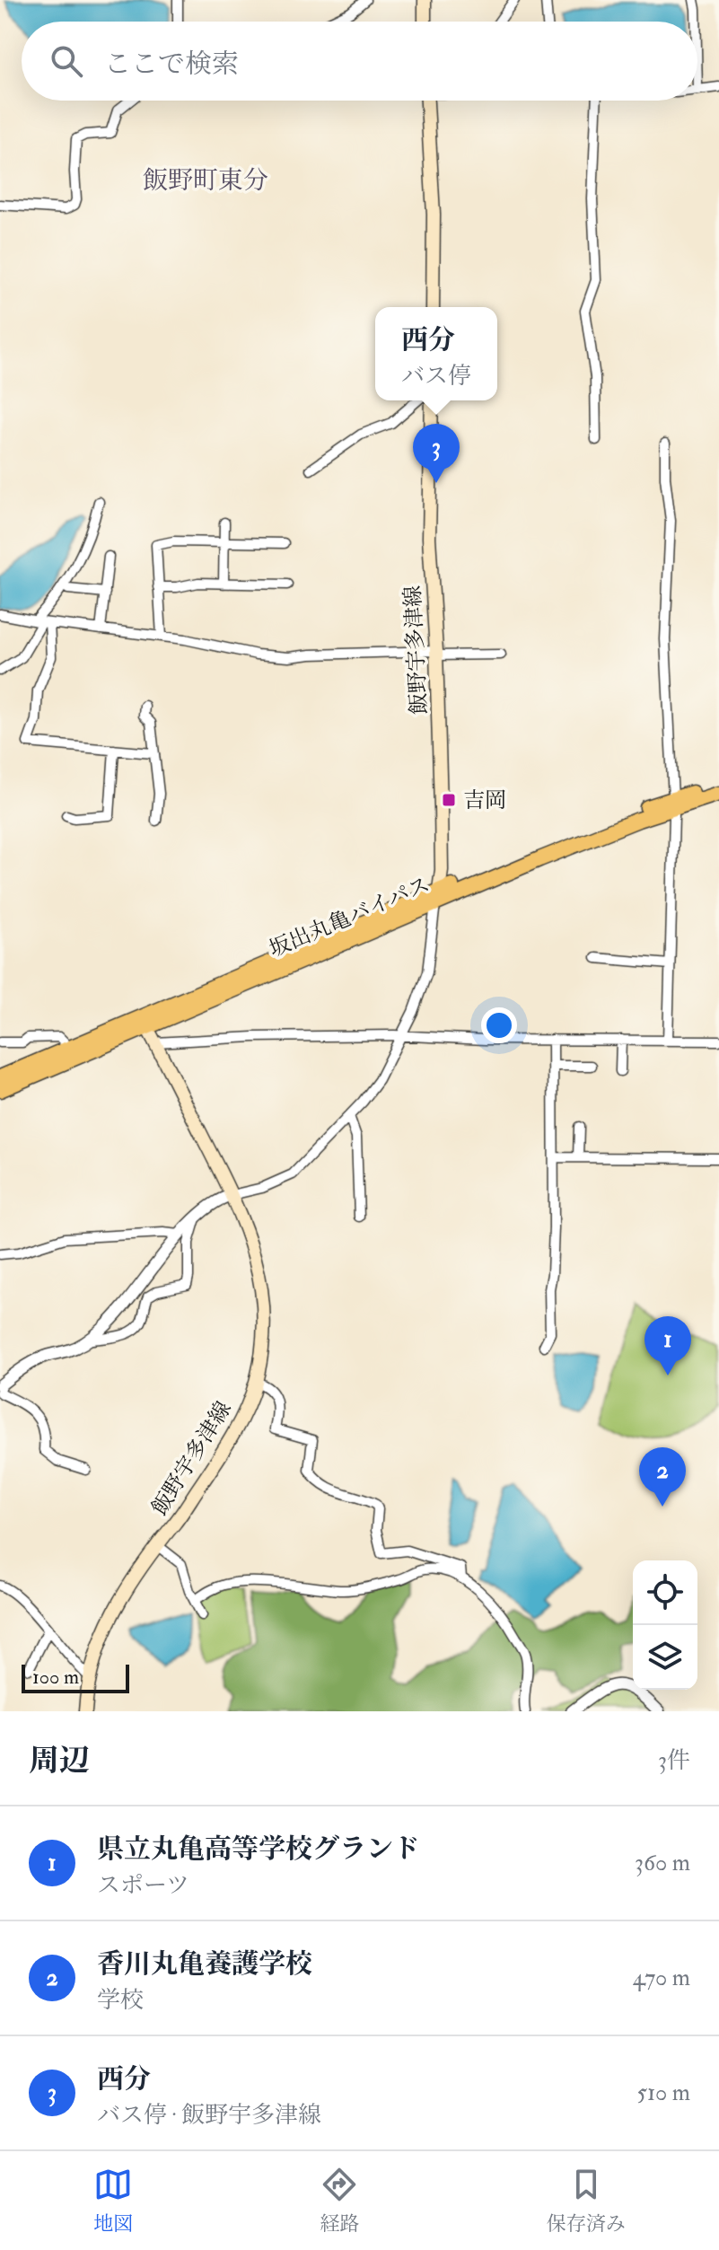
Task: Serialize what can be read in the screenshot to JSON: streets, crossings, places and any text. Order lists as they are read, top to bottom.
{
  "streets": {
    "highway": ["坂出丸亀バイパス"],
    "main road": ["飯野宇多津線"]
  },
  "crossings": [
    ["飯野宇多津線", "坂出丸亀バイパス"]
  ],
  "districts": ["飯野町東分"],
  "places": {
    "transit": ["吉岡"]
  },
  "scale_bar": "100 m",
  "page": {
    "search": "ここで検索",
    "popup": ["西分", "バス停"],
    "pins": ["3", "1", "2"],
    "scale": "100 m",
    "heading": ["周辺", "3件"],
    "list": [
      {
        "mark": "1",
        "name": "県立丸亀高等学校グランド",
        "note": "スポーツ",
        "value": "360 m"
      },
      {
        "mark": "2",
        "name": "香川丸亀養護学校",
        "note": "学校",
        "value": "470 m"
      },
      {
        "mark": "3",
        "name": "西分",
        "note": "バス停 · 飯野宇多津線",
        "value": "510 m"
      }
    ],
    "nav": ["地図", "経路", "保存済み"]
  }
}
